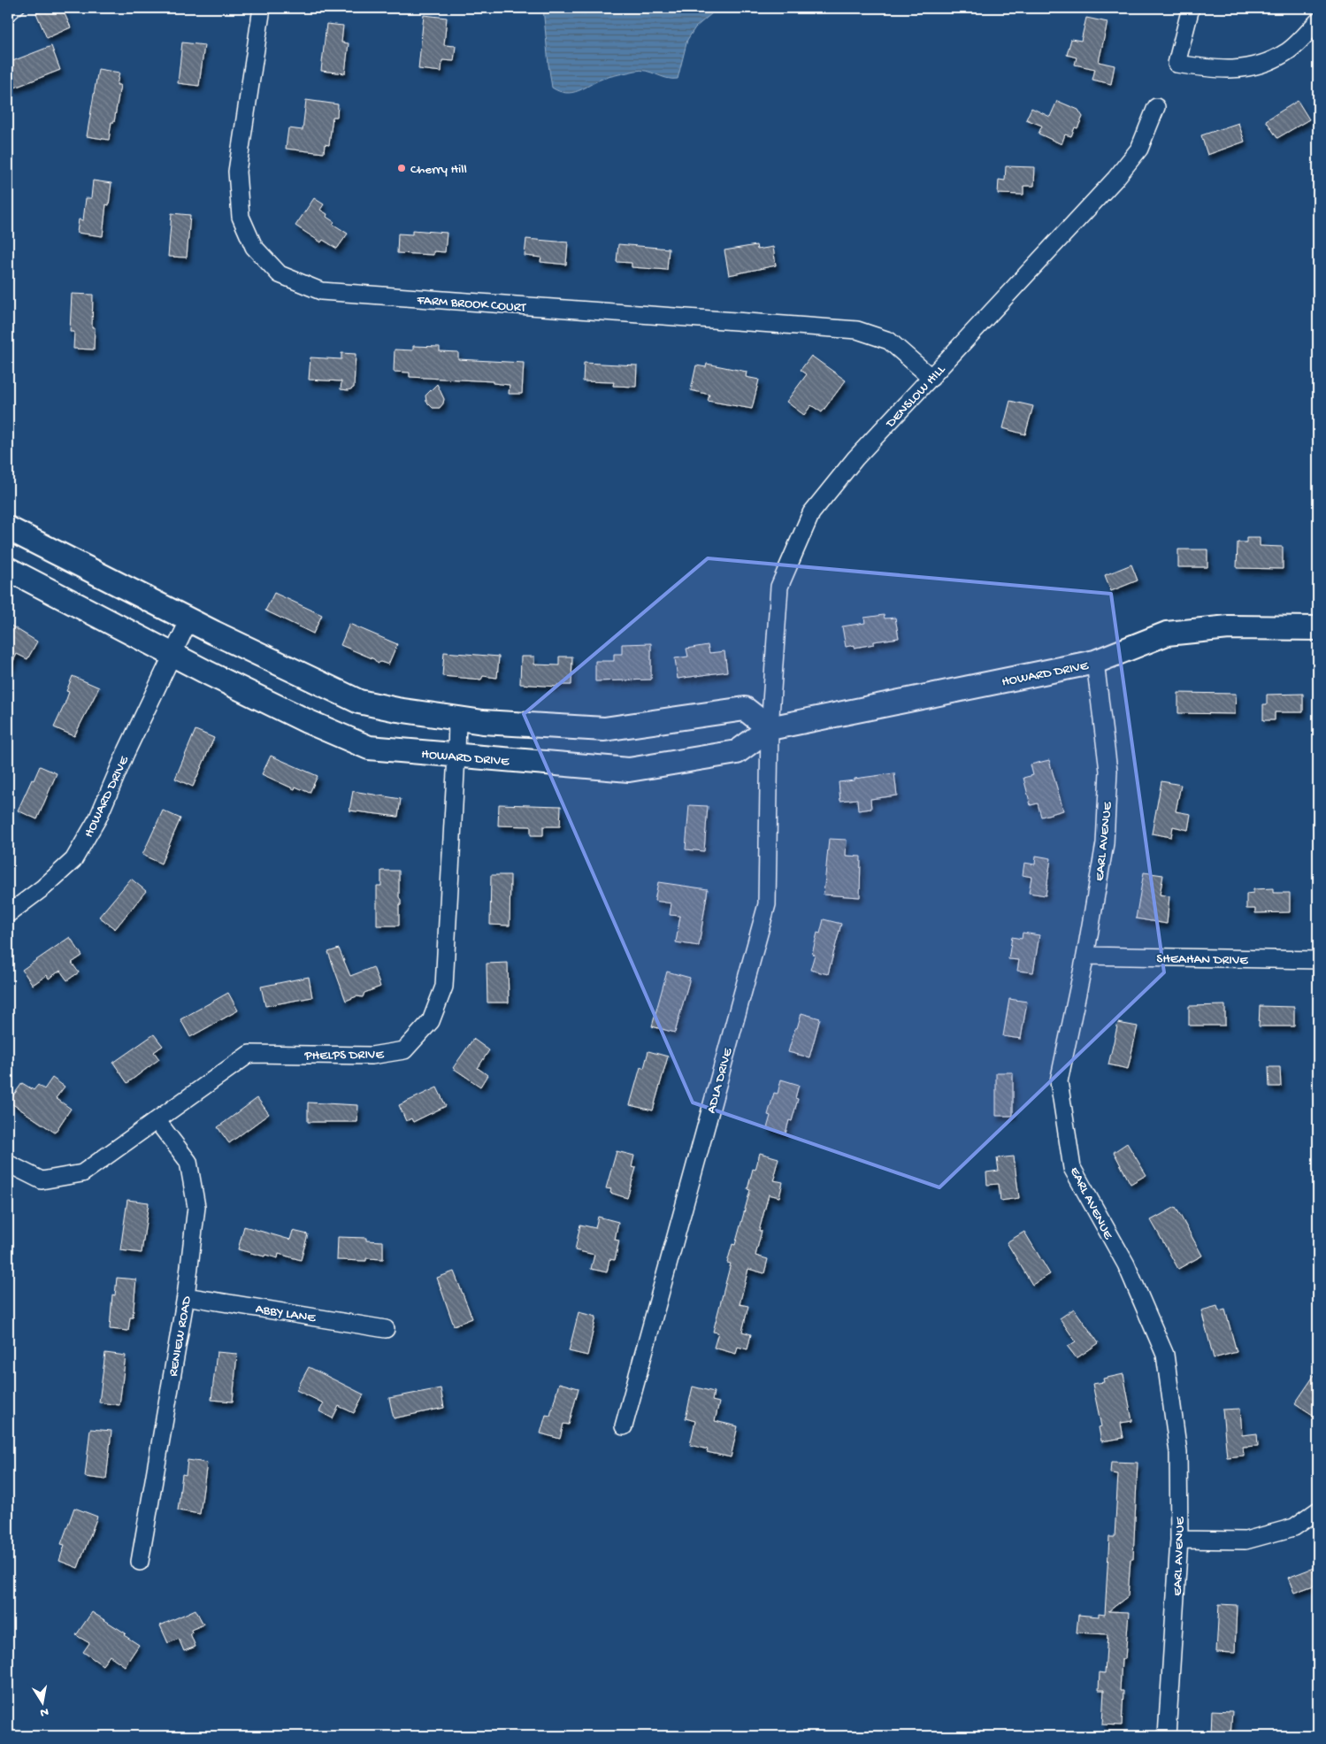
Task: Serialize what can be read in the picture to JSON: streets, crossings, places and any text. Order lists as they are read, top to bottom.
{
  "streets": {
    "street": [
      "FARM BROOK COURT",
      "DENSLOW HILL",
      "HOWARD DRIVE",
      "EARL AVENUE",
      "SHEAHAN DRIVE",
      "PHELPS DRIVE",
      "ADLA DRIVE",
      "ABBY LANE",
      "RENIEW ROAD"
    ]
  },
  "crossings": [
    ["FARM BROOK COURT", "DENSLOW HILL"],
    ["DENSLOW HILL", "HOWARD DRIVE"],
    ["DENSLOW HILL", "ADLA DRIVE"],
    ["HOWARD DRIVE", "EARL AVENUE"],
    ["HOWARD DRIVE", "PHELPS DRIVE"],
    ["HOWARD DRIVE", "ADLA DRIVE"],
    ["EARL AVENUE", "SHEAHAN DRIVE"],
    ["PHELPS DRIVE", "RENIEW ROAD"],
    ["ABBY LANE", "RENIEW ROAD"]
  ],
  "places": ["Cherry Hill"],
  "north": "bottom"
}
